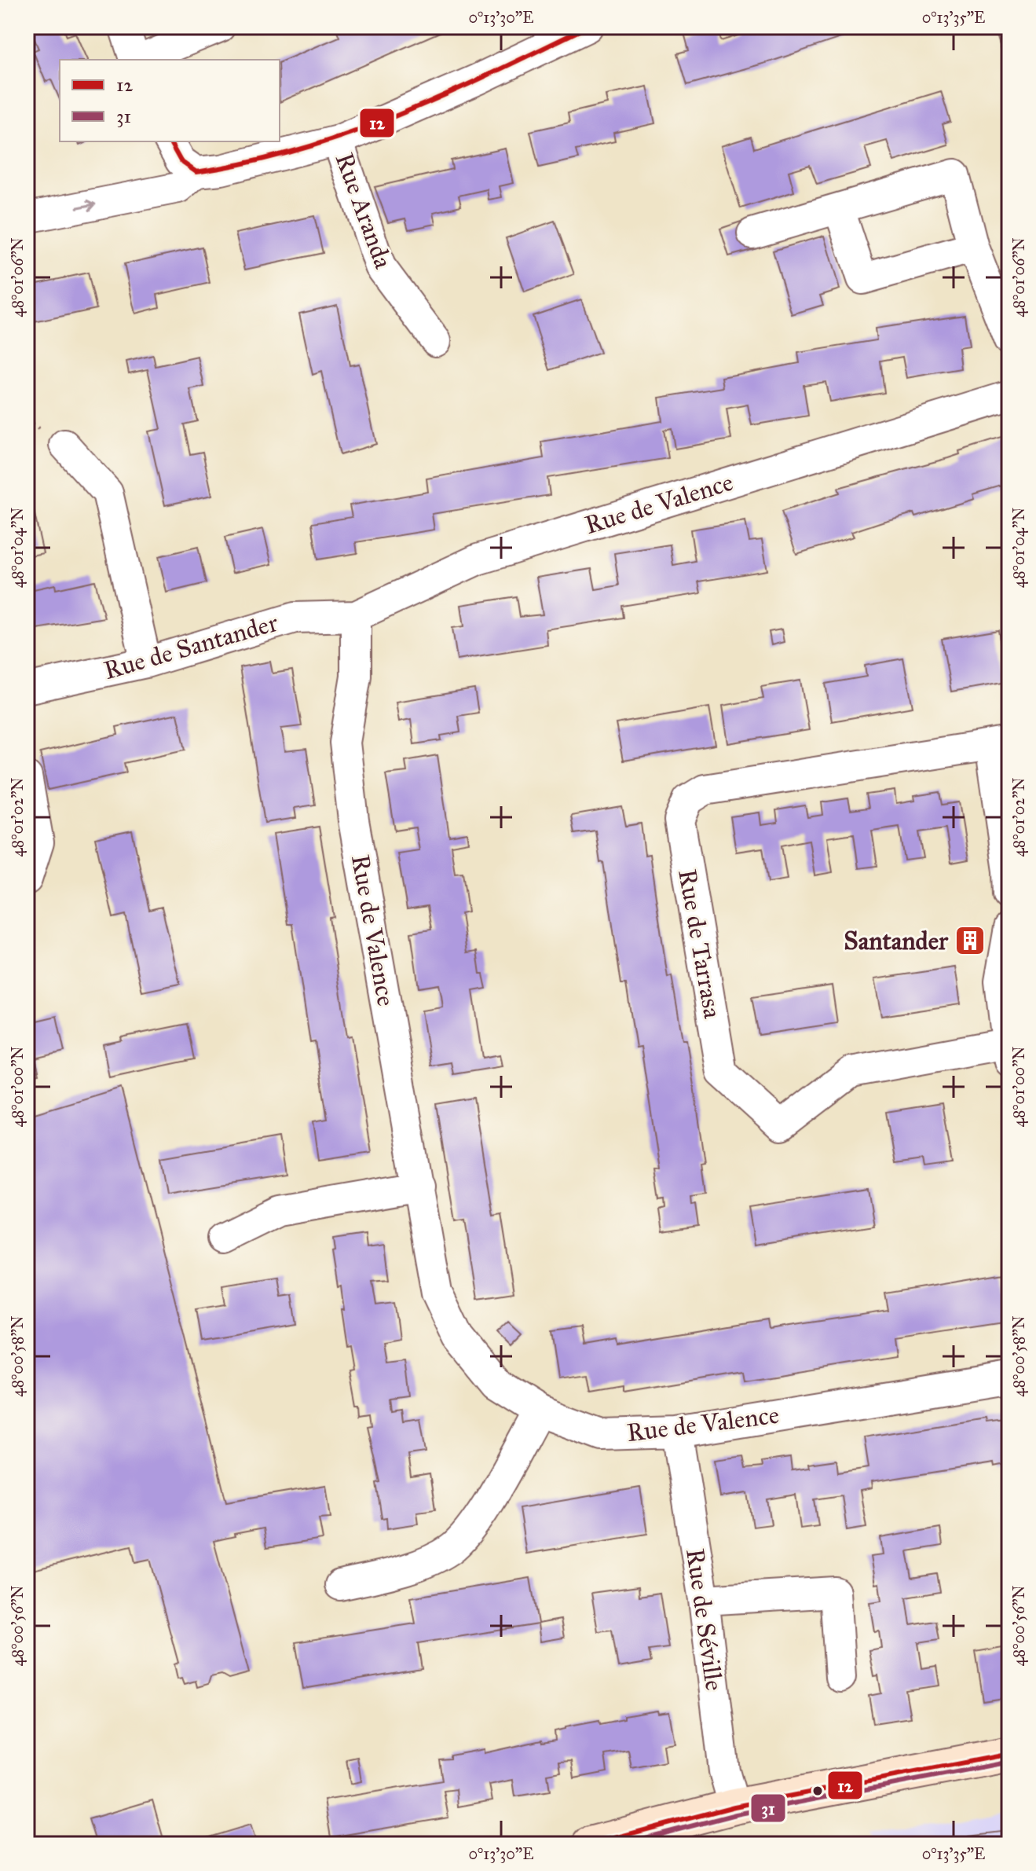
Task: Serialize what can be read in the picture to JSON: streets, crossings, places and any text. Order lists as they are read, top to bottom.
{
  "streets": {
    "street": [
      "Rue Aranda",
      "Rue de Valence",
      "Rue de Santander",
      "Rue de Tarrasa",
      "Rue de Séville"
    ]
  },
  "crossings": [
    ["Rue de Valence", "Rue de Santander"],
    ["Rue de Valence", "Rue de Séville"]
  ],
  "places": {
    "building": ["Santander"]
  },
  "lines": ["transit line 12", "transit line 31"],
  "legend": ["12", "31"],
  "coordinates": [
    "0°13'30\"E",
    "0°13'35\"E",
    "48°01'06\"N",
    "48°01'04\"N",
    "48°01'02\"N",
    "48°01'00\"N",
    "48°00'58\"N",
    "48°00'56\"N"
  ]
}
